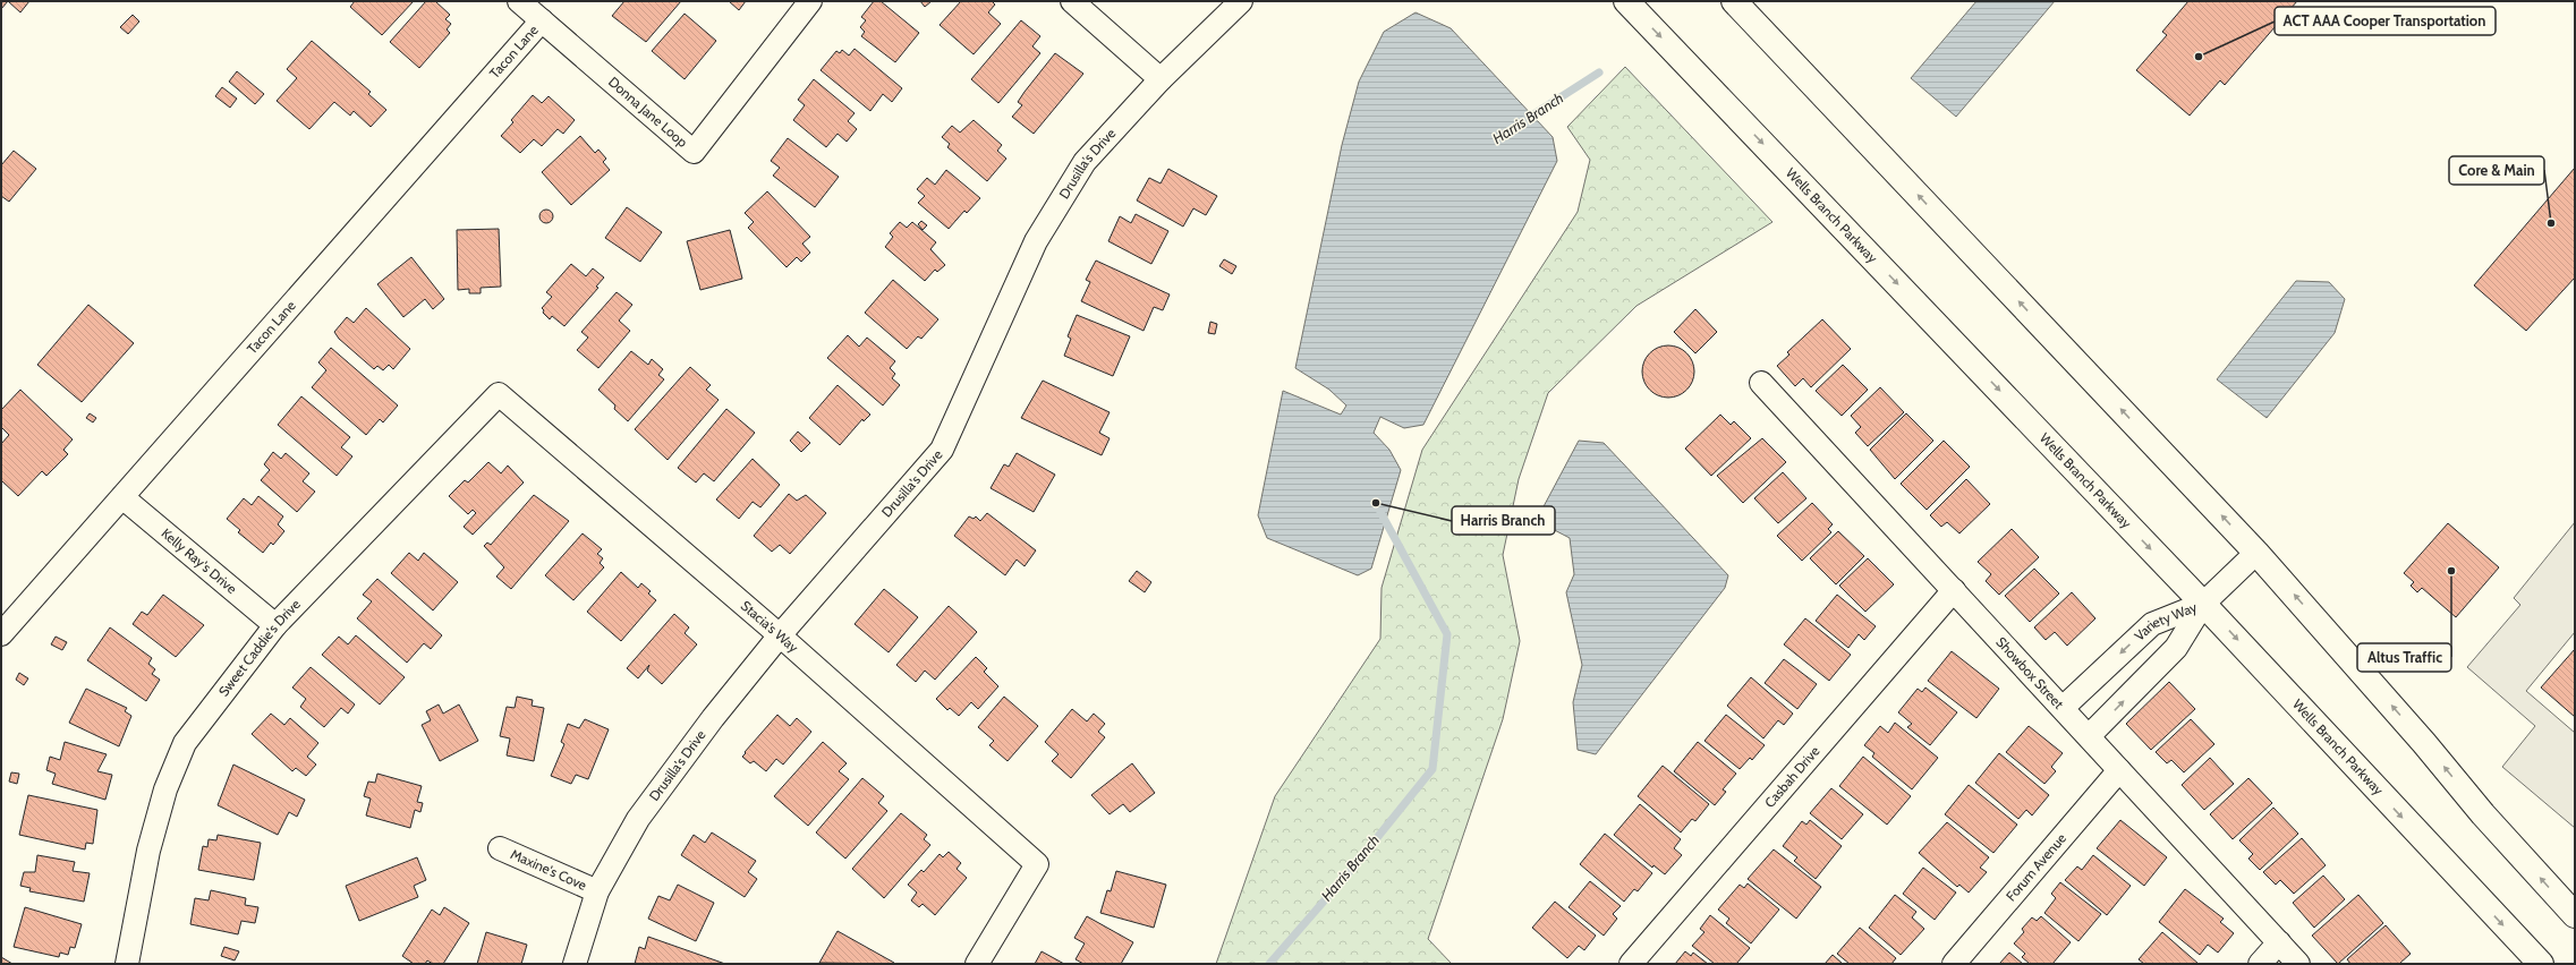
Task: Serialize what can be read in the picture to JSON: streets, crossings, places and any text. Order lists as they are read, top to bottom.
{
  "streets": {
    "main road": ["Wells Branch Parkway"],
    "street": [
      "Tacon Lane",
      "Donna Jane Loop",
      "Drusilla's Drive",
      "Kelly Ray's Drive",
      "Variety Way",
      "Stacia's Way",
      "Sweet Caddie's Drive",
      "Showbox Street",
      "Casbah Drive",
      "Forum Avenue",
      "Maxine's Cove"
    ]
  },
  "crossings": [
    ["Tacon Lane", "Donna Jane Loop"],
    ["Tacon Lane", "Kelly Ray's Drive"],
    ["Drusilla's Drive", "Stacia's Way"],
    ["Drusilla's Drive", "Maxine's Cove"],
    ["Wells Branch Parkway", "Variety Way"],
    ["Kelly Ray's Drive", "Sweet Caddie's Drive"],
    ["Variety Way", "Showbox Street"],
    ["Stacia's Way", "Sweet Caddie's Drive"],
    ["Showbox Street", "Casbah Drive"],
    ["Showbox Street", "Forum Avenue"]
  ],
  "water": ["Harris Branch"],
  "places": [
    "ACT AAA Cooper Transportation",
    "Core & Main",
    "Harris Branch",
    "Altus Traffic"
  ]
}
